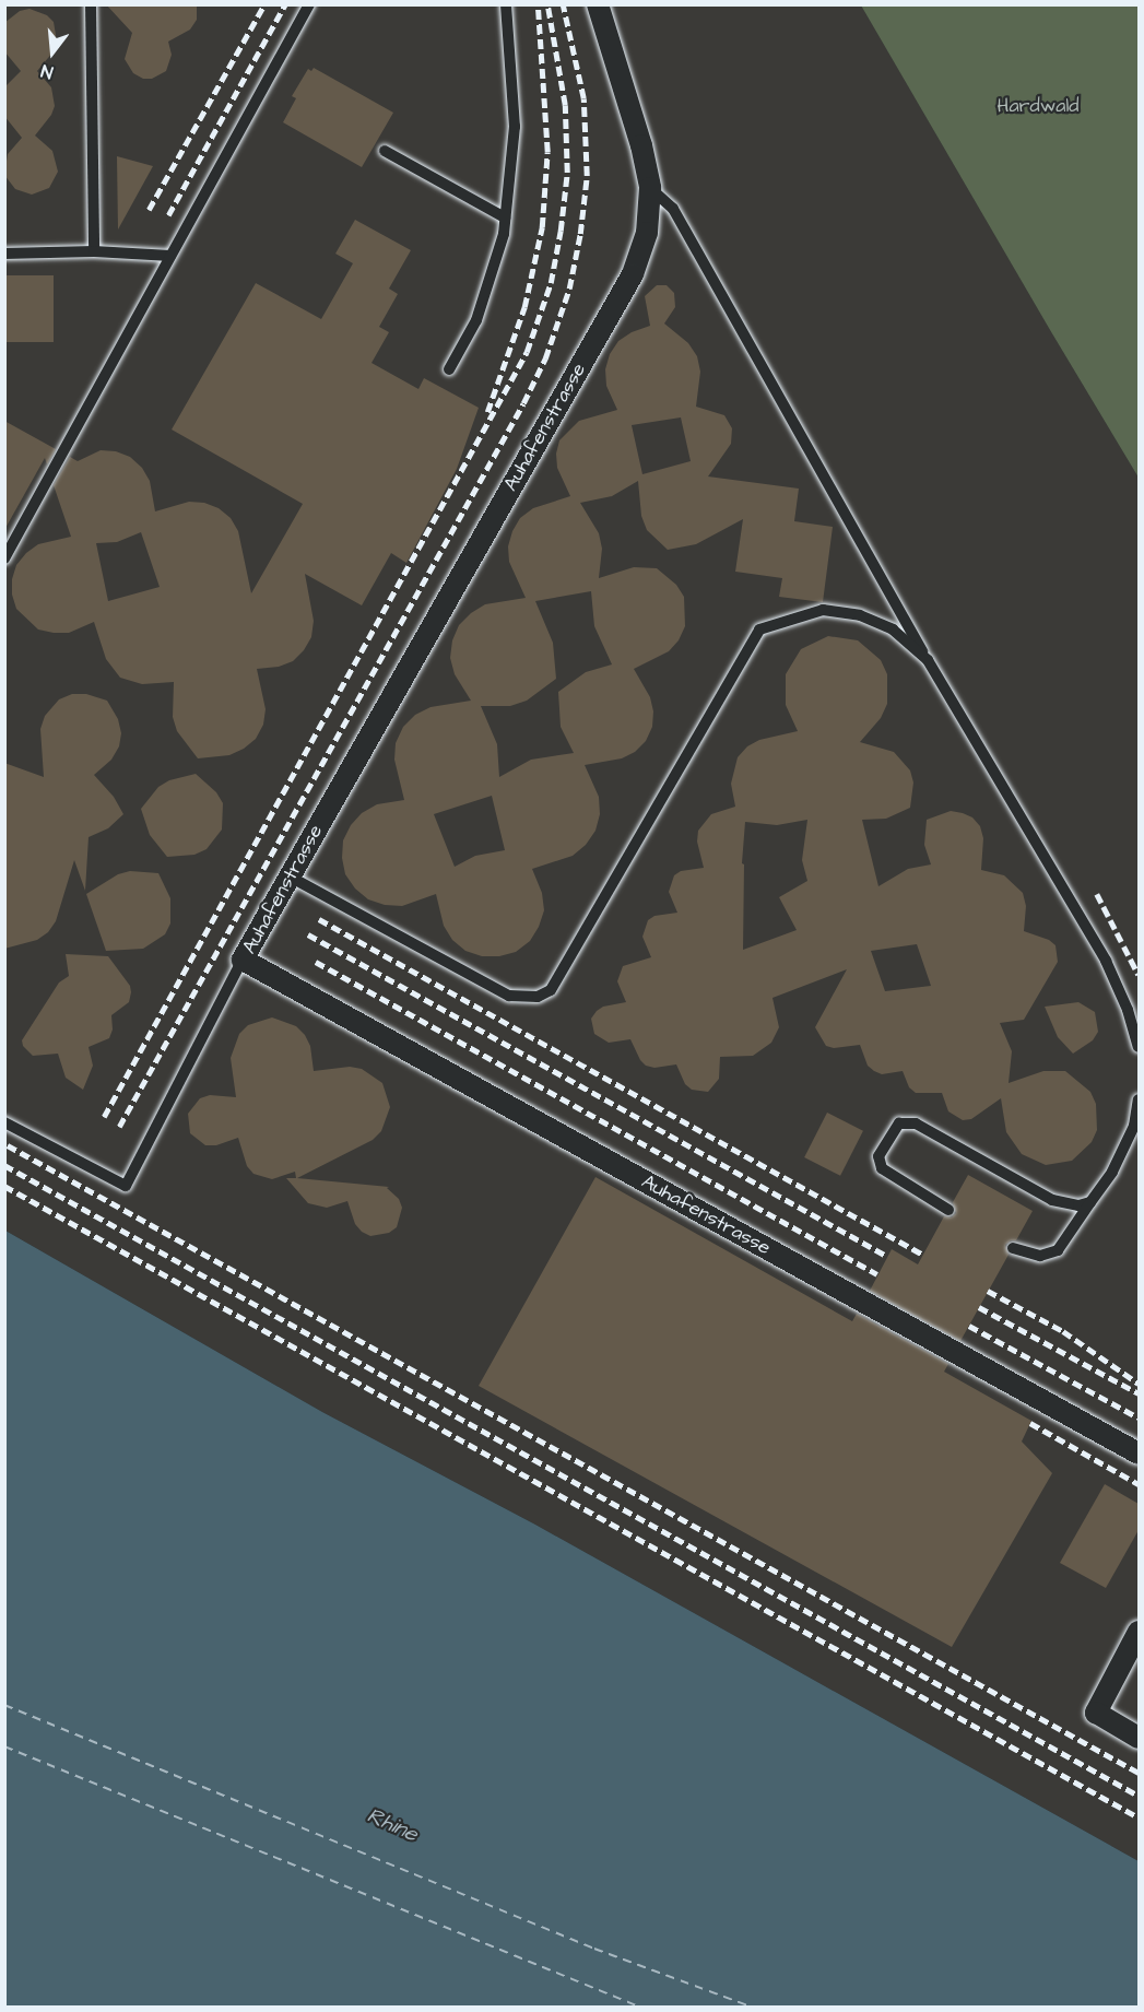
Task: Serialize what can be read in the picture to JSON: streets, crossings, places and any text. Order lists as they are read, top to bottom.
{
  "streets": {
    "street": ["Auhafenstrasse"]
  },
  "water": ["Rhine"],
  "parks": ["Hardwald"],
  "north": "bottom"
}
